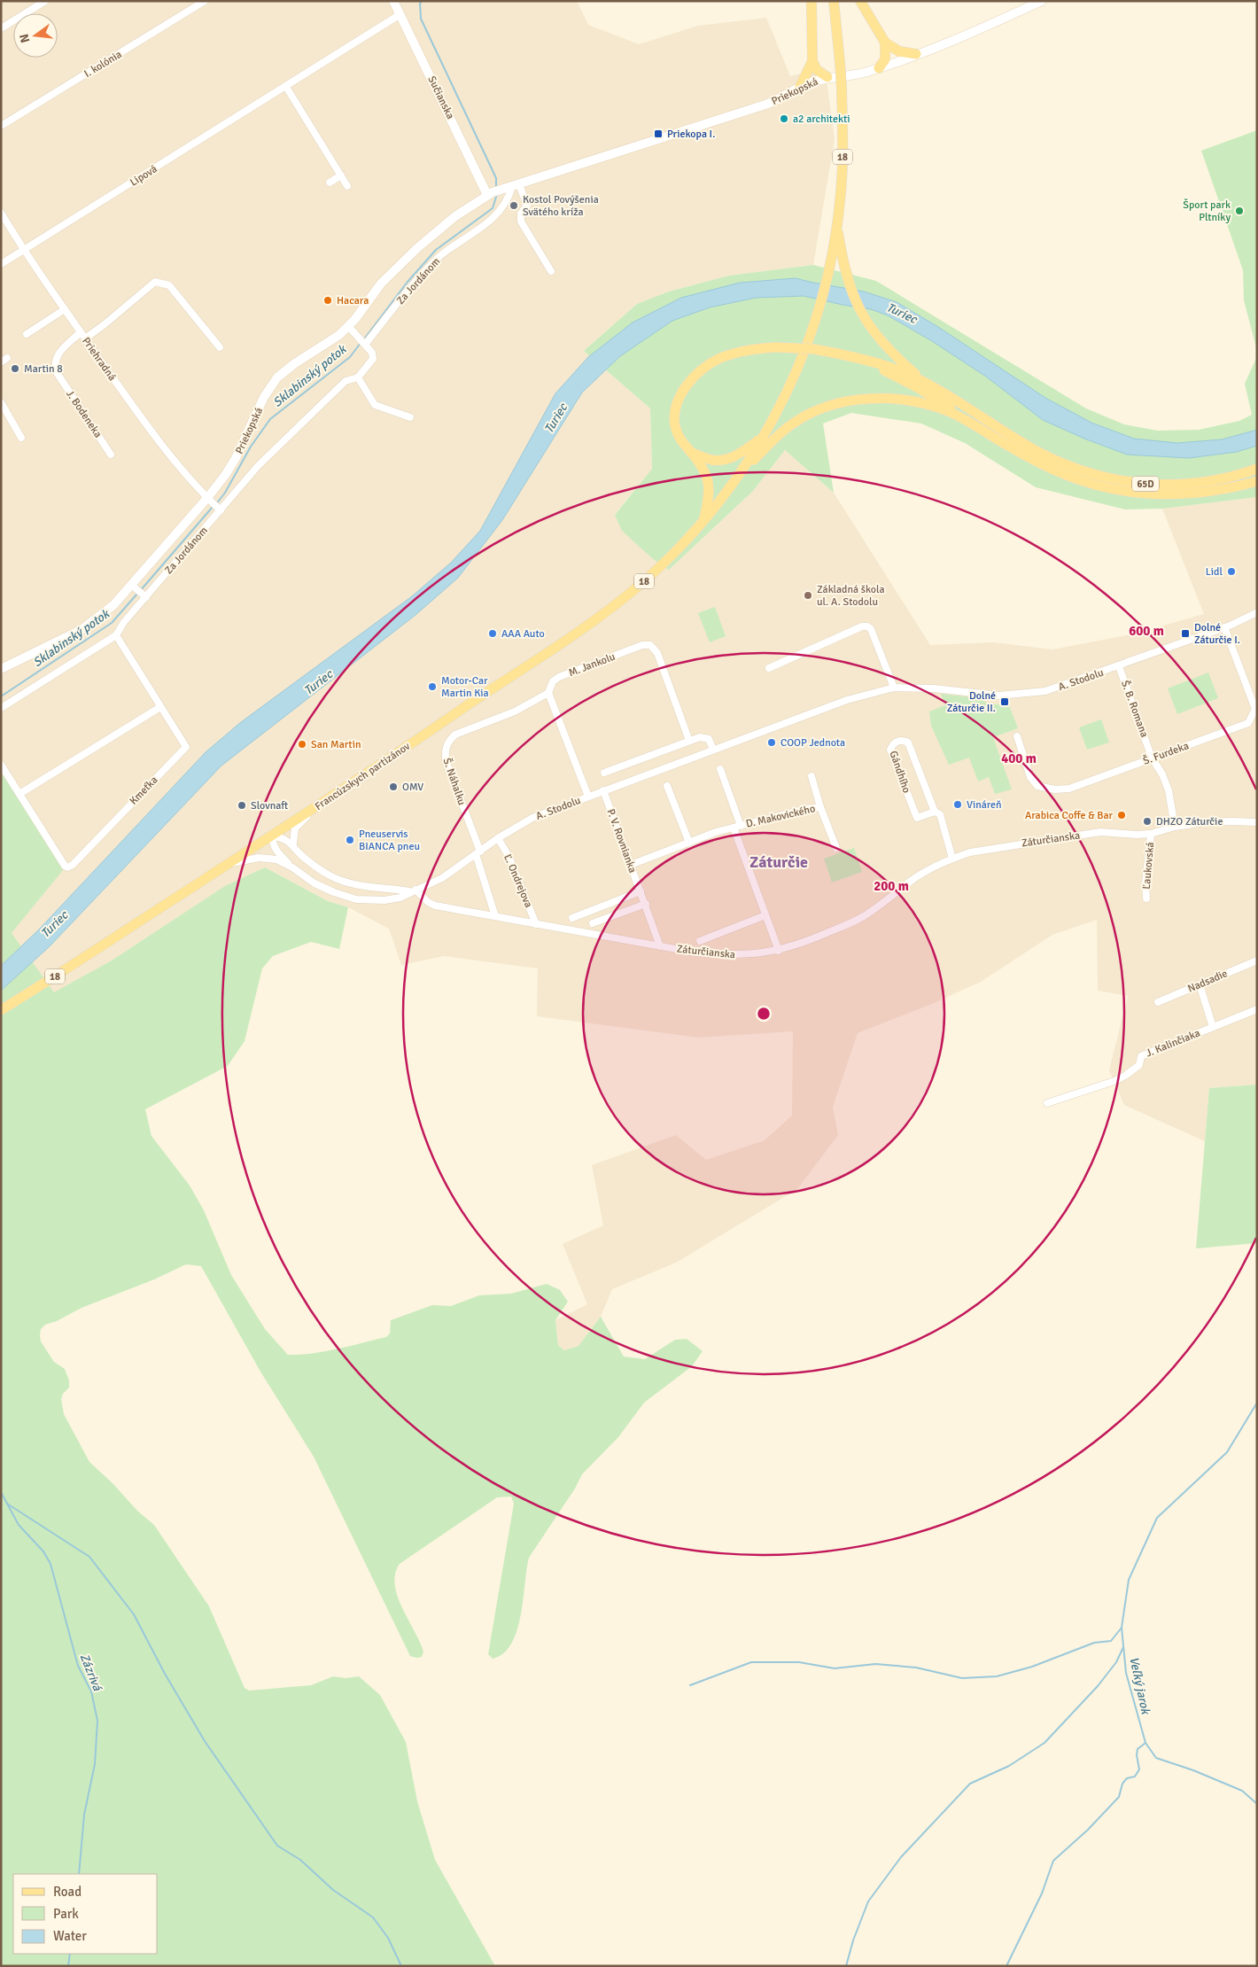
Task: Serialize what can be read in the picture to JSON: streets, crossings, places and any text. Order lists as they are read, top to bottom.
{
  "streets": {
    "main road": ["18", "65D", "Francúzskych partizánov"],
    "street": [
      "I. kolónia",
      "Priekopská",
      "Sučianska",
      "Lipová",
      "Za Jordánom",
      "Priehradná",
      "J. Bodeneka",
      "M. Jankolu",
      "A. Stodolu",
      "Š. B. Romana",
      "Š. Furdeka",
      "Gándhího",
      "Š. Náhalku",
      "Kmeťka",
      "D. Makovického",
      "Záturčianska",
      "P. V. Rovnianka",
      "Ľaukovská",
      "Ľ. Ondrejova",
      "Nadsadie",
      "J. Kalinčiaka"
    ]
  },
  "crossings": [
    ["Priekopská", "Sučianska"],
    ["Priekopská", "Za Jordánom"],
    ["Priekopská", "Priehradná"],
    ["Sučianska", "Lipová"],
    ["18", "Francúzskych partizánov"],
    ["Lipová", "Priehradná"],
    ["Za Jordánom", "Priehradná"],
    ["Za Jordánom", "Kmeťka"],
    ["Priehradná", "J. Bodeneka"],
    ["M. Jankolu", "Š. Náhalku"],
    ["A. Stodolu", "Š. B. Romana"],
    ["A. Stodolu", "Š. Furdeka"],
    ["A. Stodolu", "Š. Náhalku"],
    ["A. Stodolu", "Záturčianska"],
    ["A. Stodolu", "P. V. Rovnianka"],
    ["A. Stodolu", "Ľ. Ondrejova"],
    ["Š. B. Romana", "Š. Furdeka"],
    ["Š. B. Romana", "Záturčianska"],
    ["Gándhího", "Záturčianska"],
    ["D. Makovického", "P. V. Rovnianka"],
    ["Záturčianska", "P. V. Rovnianka"],
    ["Záturčianska", "Ľaukovská"],
    ["Záturčianska", "Ľ. Ondrejova"]
  ],
  "districts": ["Záturčie"],
  "water": [
    "Turiec",
    "Sklabinský potok",
    "Zázrivá",
    "Veľký jarok"
  ],
  "places": {
    "other": [
      "a2 architekti",
      "Kostol Povýšenia Svätého kríža",
      "Šport park Pltníky",
      "Hacara",
      "Martin 8",
      "Lidl",
      "Základná škola ul. A. Stodolu",
      "AAA Auto",
      "Motor-Car Martin Kia",
      "COOP Jednota",
      "San Martin",
      "OMV",
      "Vináreň",
      "Slovnaft",
      "Arabica Coffe & Bar",
      "DHZO Záturčie",
      "Pneuservis BIANCA pneu"
    ],
    "transit": ["Priekopa I.", "Dolné Záturčie I.", "Dolné Záturčie II."]
  },
  "legend": ["Road", "Park", "Water"],
  "north": "left",
  "rings": ["600 m", "400 m", "200 m"]
}
